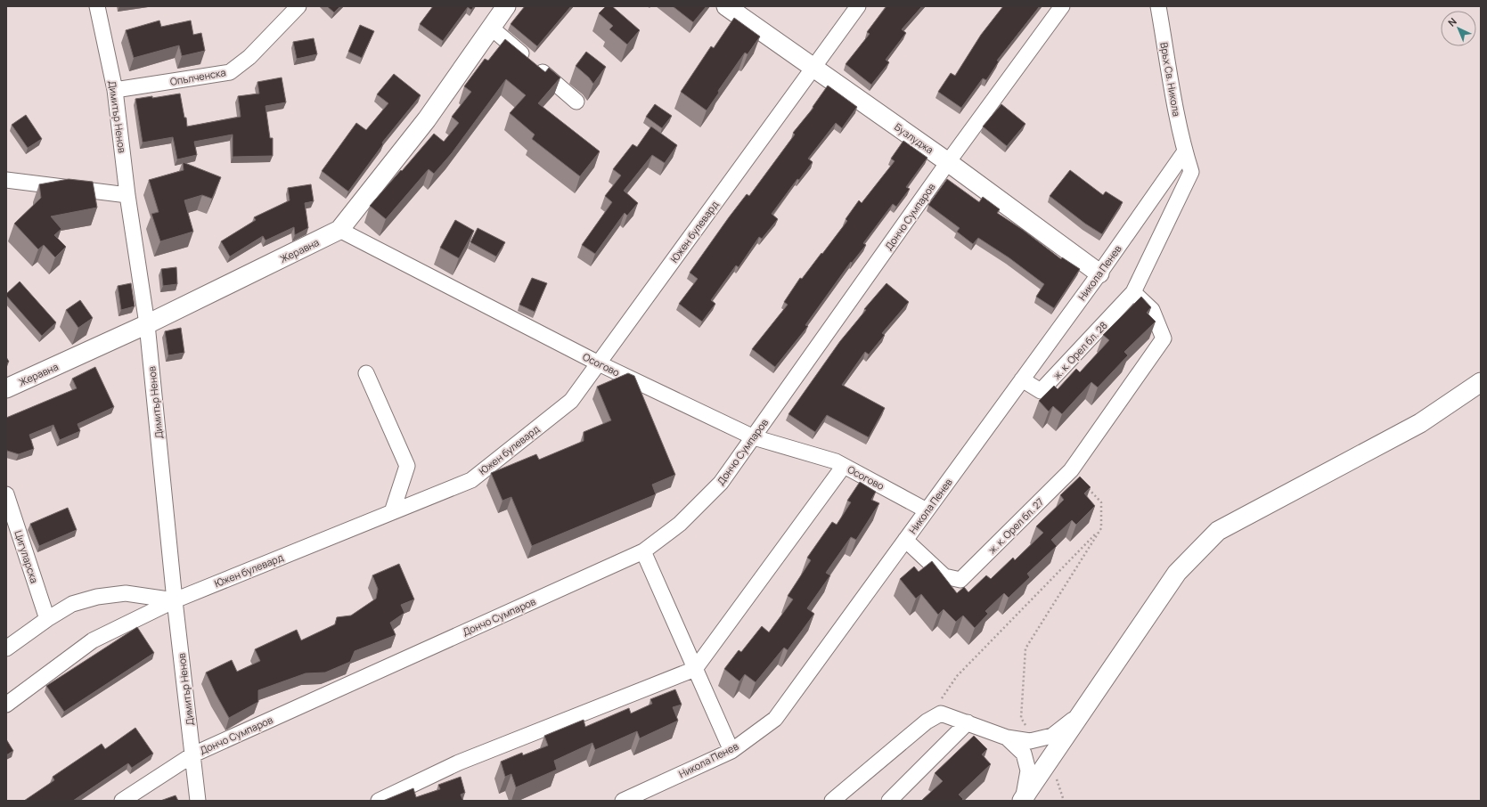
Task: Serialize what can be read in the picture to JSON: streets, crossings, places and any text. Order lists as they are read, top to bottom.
{
  "streets": {
    "street": [
      "Опълченска",
      "Връх Св. Никола",
      "Димитър Ненов",
      "Бузлуджа",
      "Дончо Сумпаров",
      "Южен булевард",
      "Жеравна",
      "Никола Пенев",
      "ж. к. Орел бл. 28",
      "Осогово",
      "ж. к. Орел бл. 27",
      "Цигуларска"
    ]
  },
  "crossings": [
    ["Опълченска", "Димитър Ненов"],
    ["Връх Св. Никола", "Никола Пенев"],
    ["Връх Св. Никола", "ж. к. Орел бл. 28"],
    ["Връх Св. Никола", "ж. к. Орел бл. 27"],
    ["Димитър Ненов", "Дончо Сумпаров"],
    ["Димитър Ненов", "Южен булевард"],
    ["Димитър Ненов", "Жеравна"],
    ["Бузлуджа", "Дончо Сумпаров"],
    ["Бузлуджа", "Южен булевард"],
    ["Бузлуджа", "Никола Пенев"],
    ["Дончо Сумпаров", "Осогово"],
    ["Южен булевард", "Осогово"],
    ["Жеравна", "Осогово"],
    ["Никола Пенев", "ж. к. Орел бл. 28"],
    ["Никола Пенев", "Осогово"],
    ["Никола Пенев", "ж. к. Орел бл. 27"],
    ["ж. к. Орел бл. 28", "ж. к. Орел бл. 27"]
  ],
  "north": "top left"
}
